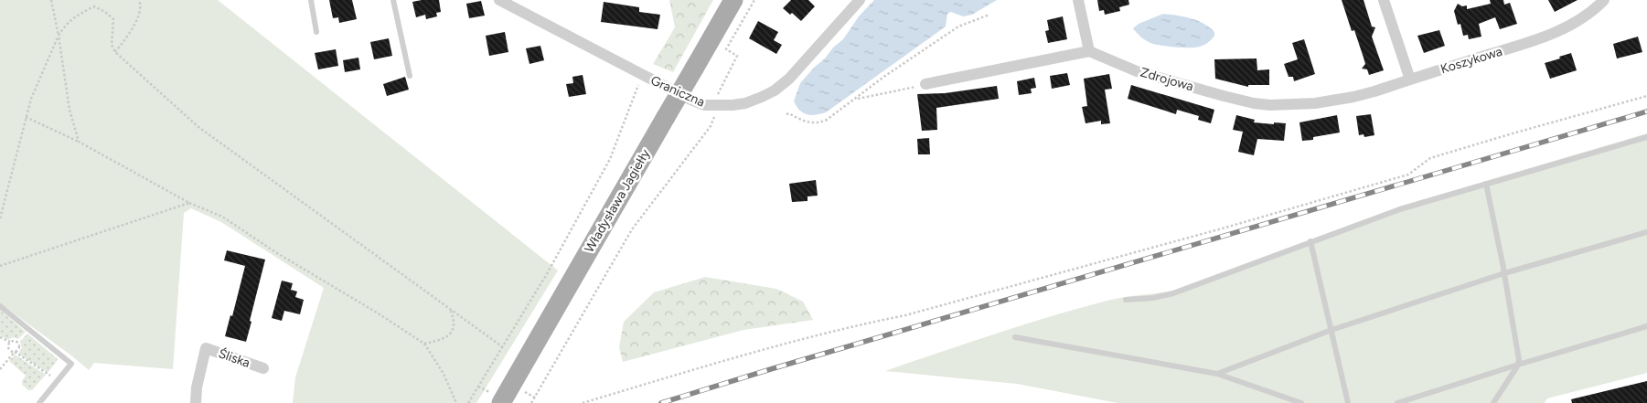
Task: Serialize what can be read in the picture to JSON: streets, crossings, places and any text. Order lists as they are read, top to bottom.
{
  "streets": {
    "main road": ["Władysława Jagiełły"],
    "street": [
      "Koszykowa",
      "Zdrojowa",
      "Graniczna",
      "Śliska"
    ]
  },
  "crossings": [
    ["Koszykowa", "Zdrojowa"]
  ]
}
